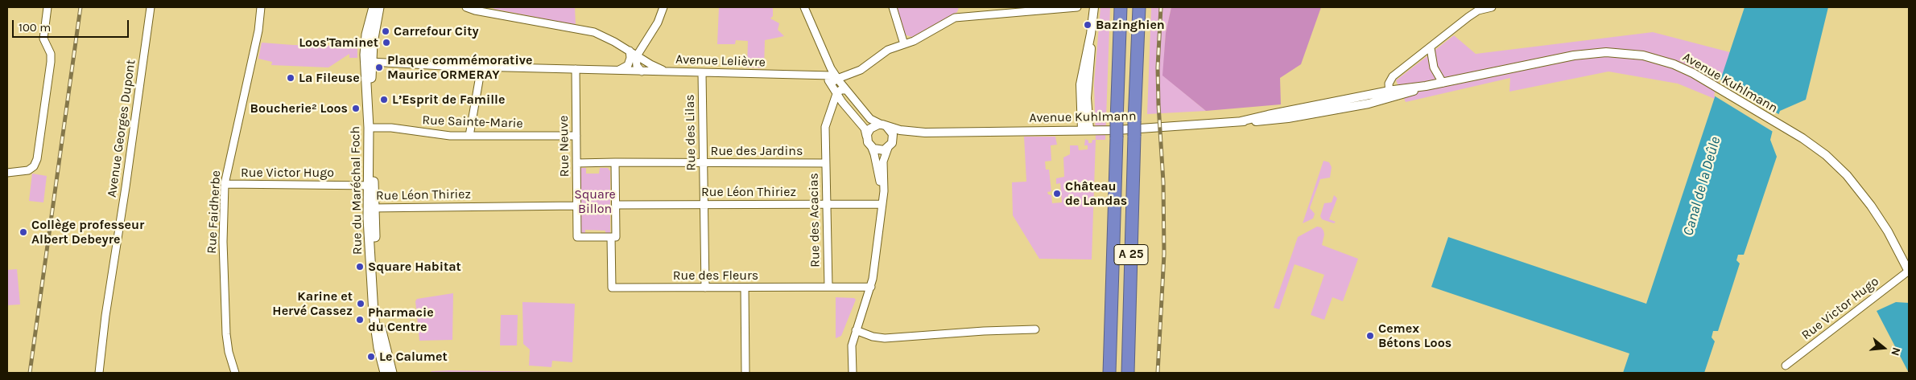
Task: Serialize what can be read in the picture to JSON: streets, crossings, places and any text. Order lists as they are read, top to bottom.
{
  "streets": {
    "highway": ["A 25"],
    "main road": ["Rue du Maréchal Foch"],
    "street": [
      "Avenue Lelièvre",
      "Avenue Kuhlmann",
      "Rue Sainte-Marie",
      "Avenue Georges Dupont",
      "Rue des Lilas",
      "Rue Neuve",
      "Rue des Jardins",
      "Rue Victor Hugo",
      "Rue Léon Thiriez",
      "Rue Faidherbe",
      "Rue des Acacias",
      "Rue des Fleurs"
    ]
  },
  "crossings": [
    ["Avenue Lelièvre", "Rue des Lilas"],
    ["Avenue Lelièvre", "Rue Neuve"],
    ["Avenue Lelièvre", "Rue du Maréchal Foch"],
    ["Avenue Kuhlmann", "Rue Victor Hugo"],
    ["Rue Sainte-Marie", "Rue Neuve"],
    ["Rue Sainte-Marie", "Rue du Maréchal Foch"],
    ["Rue des Lilas", "Rue des Jardins"],
    ["Rue des Lilas", "Rue Léon Thiriez"],
    ["Rue des Lilas", "Rue des Fleurs"],
    ["Rue Neuve", "Rue Léon Thiriez"],
    ["Rue Neuve", "Rue des Fleurs"],
    ["Rue des Jardins", "Rue des Acacias"],
    ["Rue Victor Hugo", "Rue du Maréchal Foch"],
    ["Rue Victor Hugo", "Rue Faidherbe"],
    ["Rue du Maréchal Foch", "Rue Léon Thiriez"],
    ["Rue Léon Thiriez", "Rue des Acacias"],
    ["Rue des Acacias", "Rue des Fleurs"]
  ],
  "water": ["Canal de la Deûle"],
  "parks": ["Square Billon"],
  "places": [
    "Bazinghien",
    "Carrefour City",
    "Loos'Taminet",
    "Plaque commémorative Maurice ORMERAY",
    "La Fileuse",
    "L’Esprit de Famille",
    "Boucherie² Loos",
    "Château de Landas",
    "Collège professeur Albert Debeyre",
    "Square Habitat",
    "Karine et Hervé Cassez",
    "Pharmacie du Centre",
    "Cemex Bétons Loos",
    "Le Calumet"
  ],
  "scale_bar": "100 m",
  "north": "right"
}
